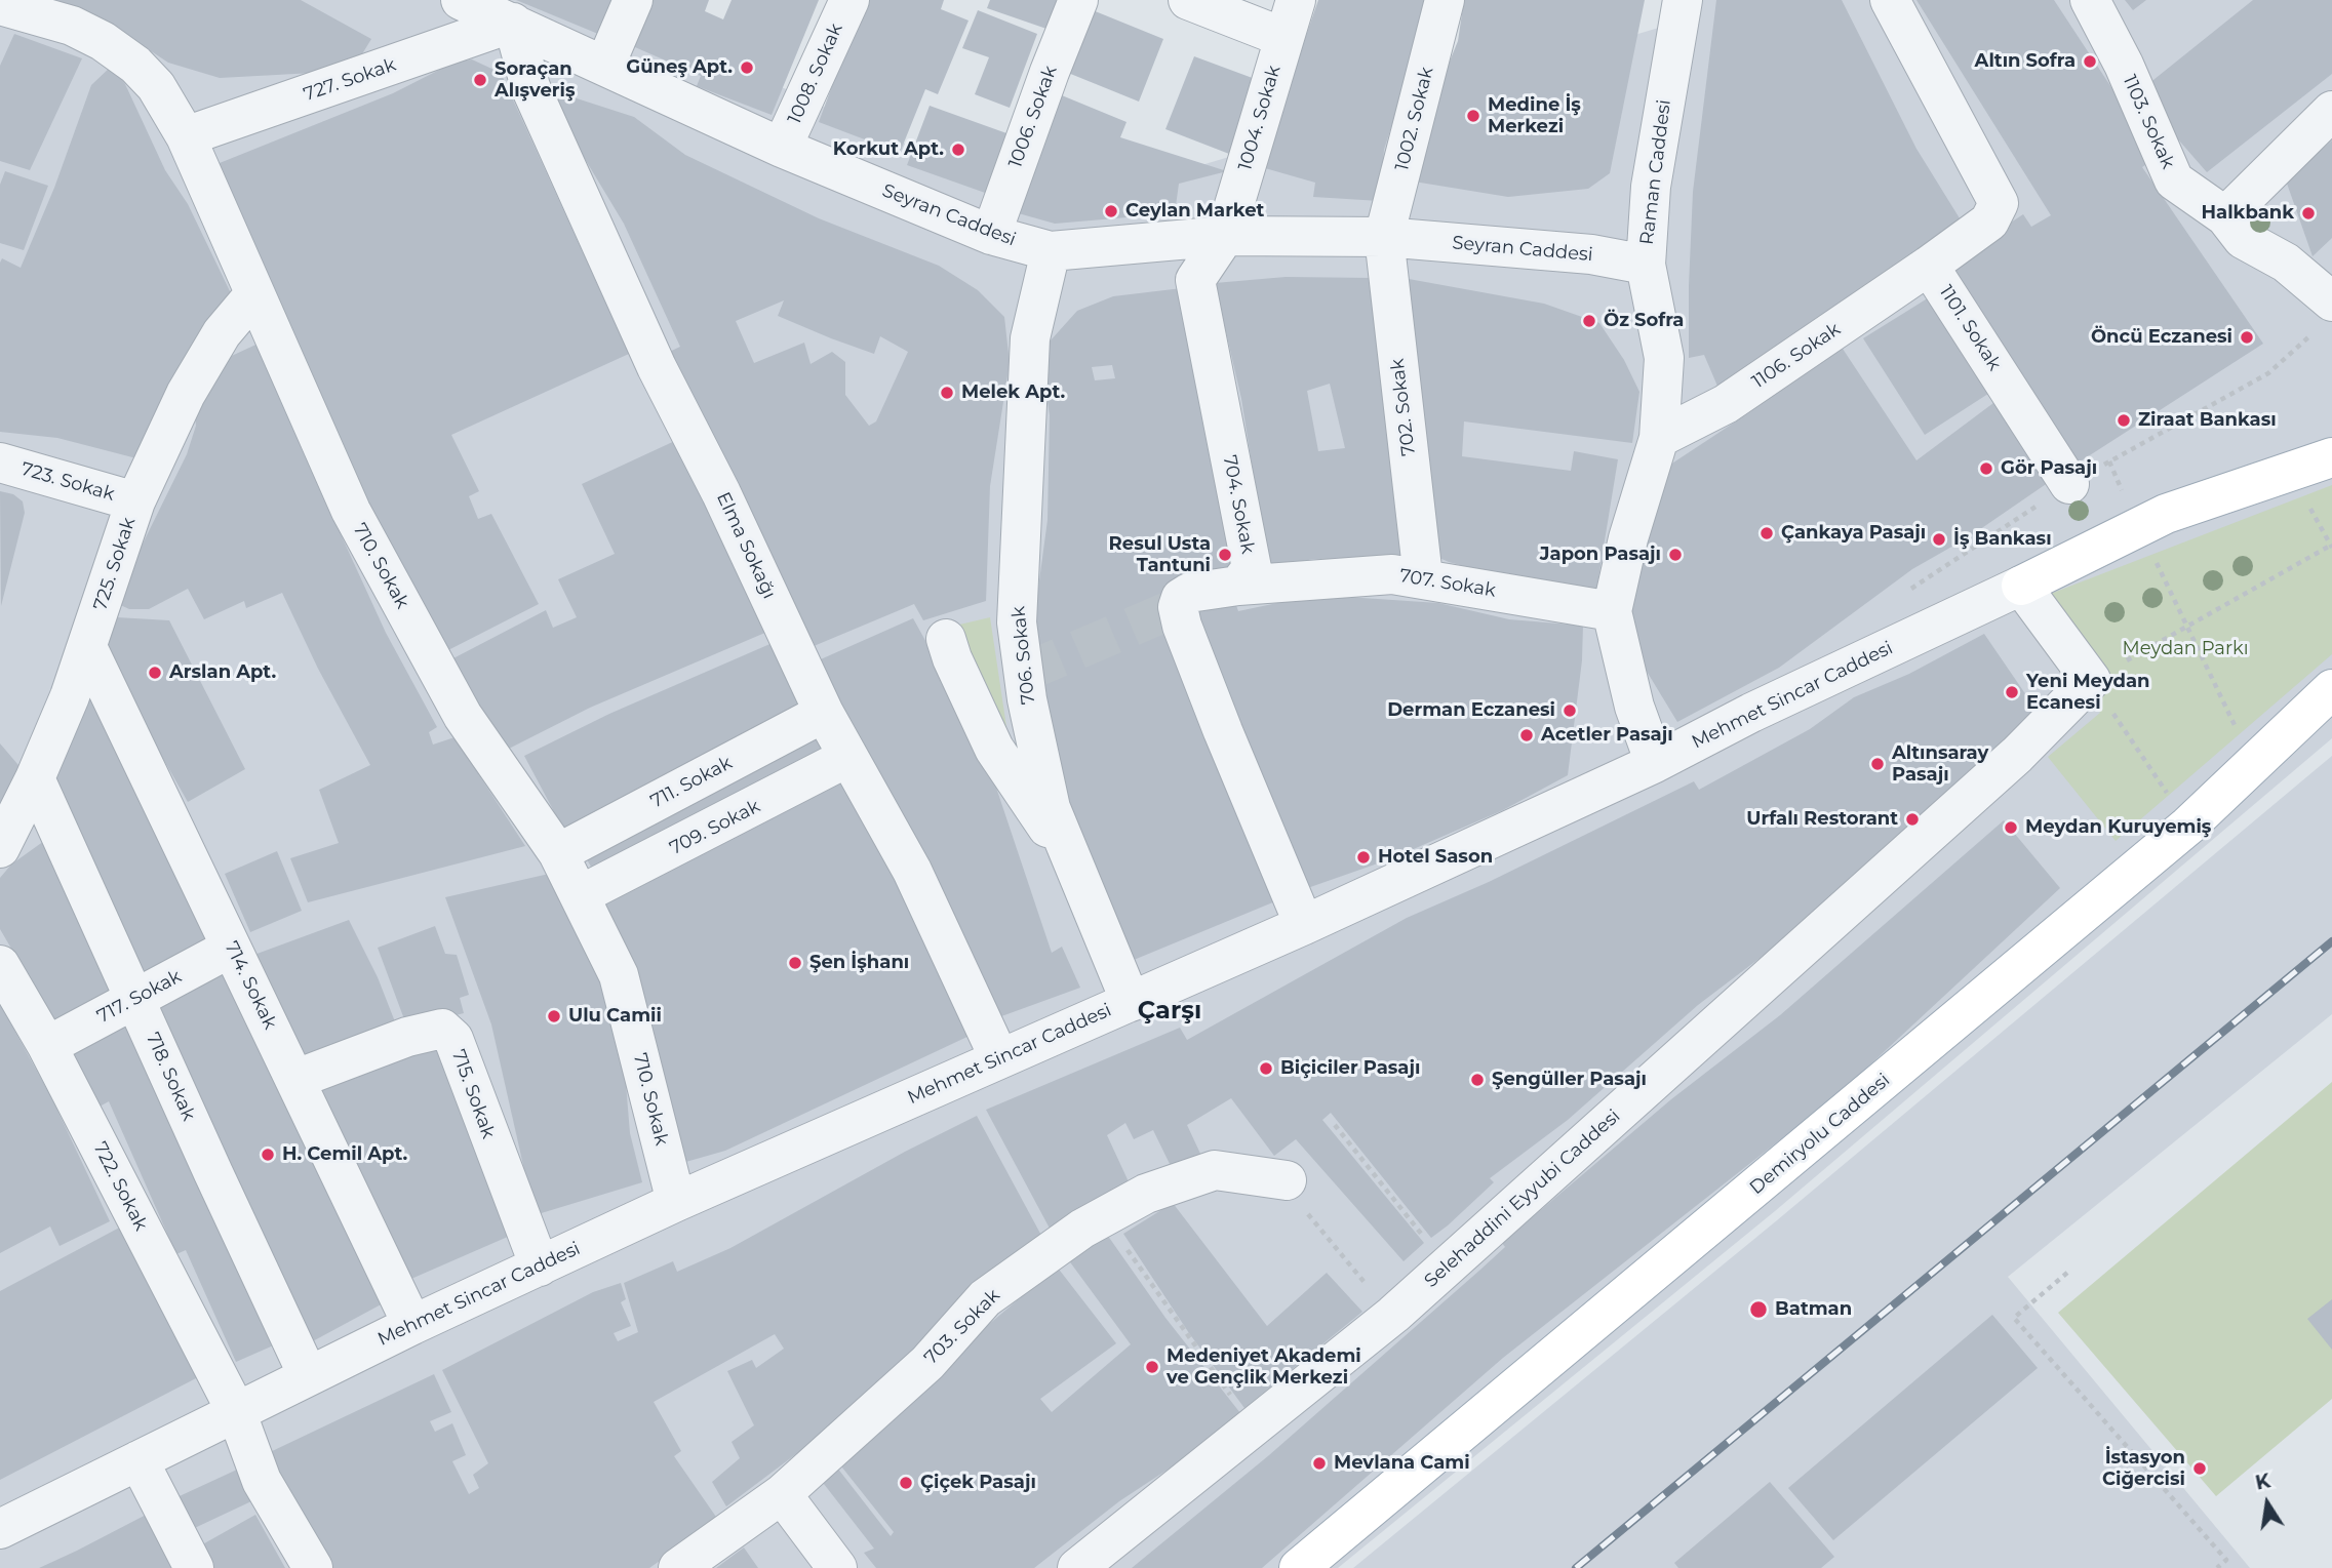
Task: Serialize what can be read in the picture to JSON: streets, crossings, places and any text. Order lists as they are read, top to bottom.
{
  "streets": {
    "main road": ["Demiryolu Caddesi"],
    "street": [
      "1008. Sokak",
      "727. Sokak",
      "1006. Sokak",
      "1004. Sokak",
      "1002. Sokak",
      "1103. Sokak",
      "Raman Caddesi",
      "Seyran Caddesi",
      "1101. Sokak",
      "1106. Sokak",
      "702. Sokak",
      "723. Sokak",
      "704. Sokak",
      "Elma Sokağı",
      "725. Sokak",
      "710. Sokak",
      "707. Sokak",
      "706. Sokak",
      "Mehmet Sincar Caddesi",
      "711. Sokak",
      "709. Sokak",
      "714. Sokak",
      "717. Sokak",
      "718. Sokak",
      "715. Sokak",
      "722. Sokak",
      "Selehaddini Eyyubi Caddesi",
      "703. Sokak"
    ]
  },
  "crossings": [
    ["1008. Sokak", "Seyran Caddesi"],
    ["727. Sokak", "Seyran Caddesi"],
    ["727. Sokak", "Elma Sokağı"],
    ["727. Sokak", "710. Sokak"],
    ["1006. Sokak", "Seyran Caddesi"],
    ["1004. Sokak", "Seyran Caddesi"],
    ["1004. Sokak", "704. Sokak"],
    ["1002. Sokak", "Seyran Caddesi"],
    ["1002. Sokak", "702. Sokak"],
    ["Raman Caddesi", "Seyran Caddesi"],
    ["Raman Caddesi", "1106. Sokak"],
    ["Raman Caddesi", "707. Sokak"],
    ["Raman Caddesi", "Mehmet Sincar Caddesi"],
    ["Seyran Caddesi", "702. Sokak"],
    ["Seyran Caddesi", "704. Sokak"],
    ["Seyran Caddesi", "Elma Sokağı"],
    ["Seyran Caddesi", "706. Sokak"],
    ["1101. Sokak", "1106. Sokak"],
    ["702. Sokak", "707. Sokak"],
    ["723. Sokak", "725. Sokak"],
    ["704. Sokak", "707. Sokak"],
    ["Elma Sokağı", "Mehmet Sincar Caddesi"],
    ["Elma Sokağı", "711. Sokak"],
    ["Elma Sokağı", "709. Sokak"],
    ["725. Sokak", "710. Sokak"],
    ["725. Sokak", "714. Sokak"],
    ["725. Sokak", "718. Sokak"],
    ["710. Sokak", "Mehmet Sincar Caddesi"],
    ["710. Sokak", "711. Sokak"],
    ["710. Sokak", "709. Sokak"],
    ["706. Sokak", "Mehmet Sincar Caddesi"],
    ["Mehmet Sincar Caddesi", "714. Sokak"],
    ["Mehmet Sincar Caddesi", "718. Sokak"],
    ["Mehmet Sincar Caddesi", "715. Sokak"],
    ["Mehmet Sincar Caddesi", "722. Sokak"],
    ["714. Sokak", "717. Sokak"],
    ["714. Sokak", "715. Sokak"],
    ["717. Sokak", "718. Sokak"],
    ["717. Sokak", "722. Sokak"]
  ],
  "districts": ["Çarşı"],
  "parks": ["Meydan Parkı"],
  "places": [
    "Altın Sofra",
    "Güneş Apt.",
    "Soraçan Alışveriş",
    "Medine İş Merkezi",
    "Korkut Apt.",
    "Ceylan Market",
    "Halkbank",
    "Öz Sofra",
    "Öncü Eczanesi",
    "Melek Apt.",
    "Ziraat Bankası",
    "Gör Pasajı",
    "Çankaya Pasajı",
    "İş Bankası",
    "Resul Usta Tantuni",
    "Japon Pasajı",
    "Arslan Apt.",
    "Yeni Meydan Ecanesi",
    "Derman Eczanesi",
    "Acetler Pasajı",
    "Altınsaray Pasajı",
    "Urfalı Restorant",
    "Meydan Kuruyemiş",
    "Hotel Sason",
    "Şen İşhanı",
    "Ulu Camii",
    "Biçiciler Pasajı",
    "Şengüller Pasajı",
    "H. Cemil Apt.",
    "Batman",
    "Medeniyet Akademi ve Gençlik Merkezi",
    "Mevlana Cami",
    "İstasyon Ciğercisi",
    "Çiçek Pasajı"
  ],
  "north": "top"
}
